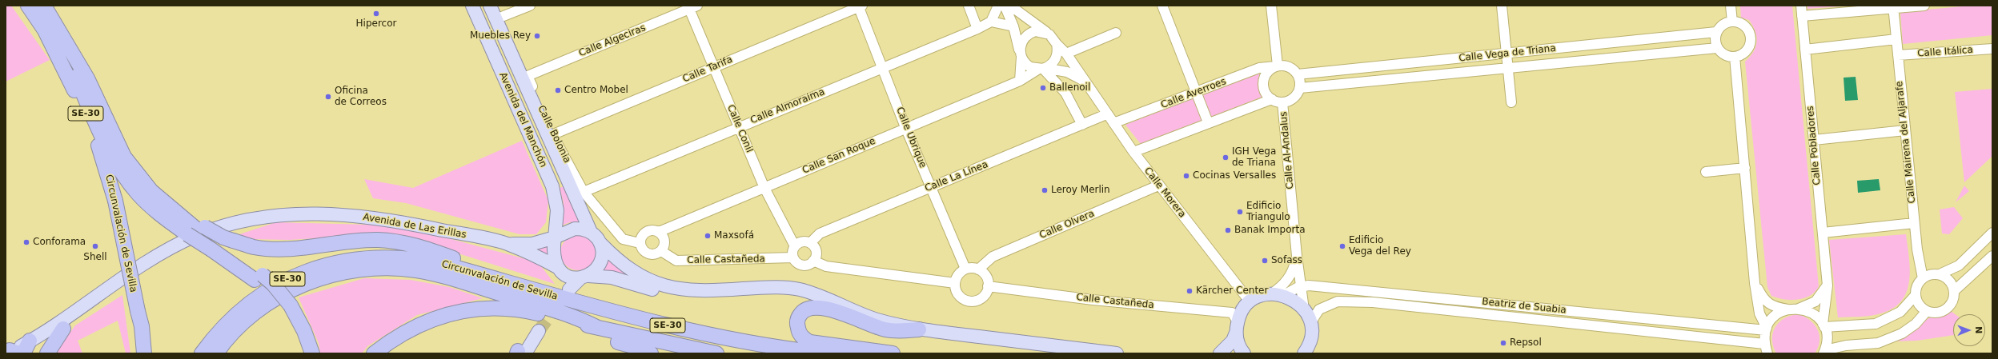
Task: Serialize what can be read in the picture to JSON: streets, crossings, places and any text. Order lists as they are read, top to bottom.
{
  "streets": {
    "highway": ["SE-30", "Circunvalación de Sevilla"],
    "main road": ["Avenida del Manchón", "Avenida de Las Erillas"],
    "street": [
      "Calle Algeciras",
      "Calle Itálica",
      "Calle Vega de Triana",
      "Calle Tarifa",
      "Calle Averroes",
      "Calle Almoraima",
      "Calle Conil",
      "Calle Bolonia",
      "Calle Ubrique",
      "Calle Mairena del Aljarafe",
      "Calle Pobladores",
      "Calle Al-Andalus",
      "Calle San Roque",
      "Calle La Línea",
      "Calle Morera",
      "Calle Olvera",
      "Calle Castañeda",
      "Beatriz de Suabia"
    ]
  },
  "crossings": [
    ["Calle Algeciras", "Calle Conil"],
    ["Calle Algeciras", "Calle Bolonia"],
    ["Calle Itálica", "Calle Mairena del Aljarafe"],
    ["Calle Vega de Triana", "Calle Averroes"],
    ["Calle Vega de Triana", "Calle Al-Andalus"],
    ["Calle Tarifa", "Calle Conil"],
    ["Calle Tarifa", "Calle Bolonia"],
    ["Calle Tarifa", "Calle Ubrique"],
    ["Calle Averroes", "Calle Al-Andalus"],
    ["Calle Averroes", "Calle Morera"],
    ["Calle Almoraima", "Avenida del Manchón"],
    ["Calle Almoraima", "Calle Conil"],
    ["Calle Almoraima", "Calle Bolonia"],
    ["Calle Almoraima", "Calle Ubrique"],
    ["Avenida del Manchón", "Calle Bolonia"],
    ["Avenida del Manchón", "Avenida de Las Erillas"],
    ["Calle Conil", "Calle San Roque"],
    ["Calle Conil", "Calle La Línea"],
    ["Calle Conil", "Calle Castañeda"],
    ["Calle Ubrique", "Calle San Roque"],
    ["Calle Ubrique", "Calle La Línea"],
    ["Calle Ubrique", "Calle Olvera"],
    ["Calle Ubrique", "Calle Castañeda"],
    ["Calle Al-Andalus", "Beatriz de Suabia"],
    ["Calle San Roque", "Calle Morera"],
    ["Calle San Roque", "Calle Castañeda"],
    ["Calle La Línea", "Calle Morera"],
    ["Calle La Línea", "Calle Castañeda"],
    ["Calle Morera", "Calle Olvera"],
    ["Calle Olvera", "Calle Castañeda"]
  ],
  "places": [
    "Hipercor",
    "Muebles Rey",
    "Ballenoil",
    "Centro Mobel",
    "Oficina de Correos",
    "IGH Vega de Triana",
    "Cocinas Versalles",
    "Leroy Merlin",
    "Edificio Triangulo",
    "Banak Importa",
    "Maxsofá",
    "Conforama",
    "Shell",
    "Edificio Vega del Rey",
    "Sofass",
    "Kärcher Center",
    "Repsol"
  ],
  "north": "right"
}
